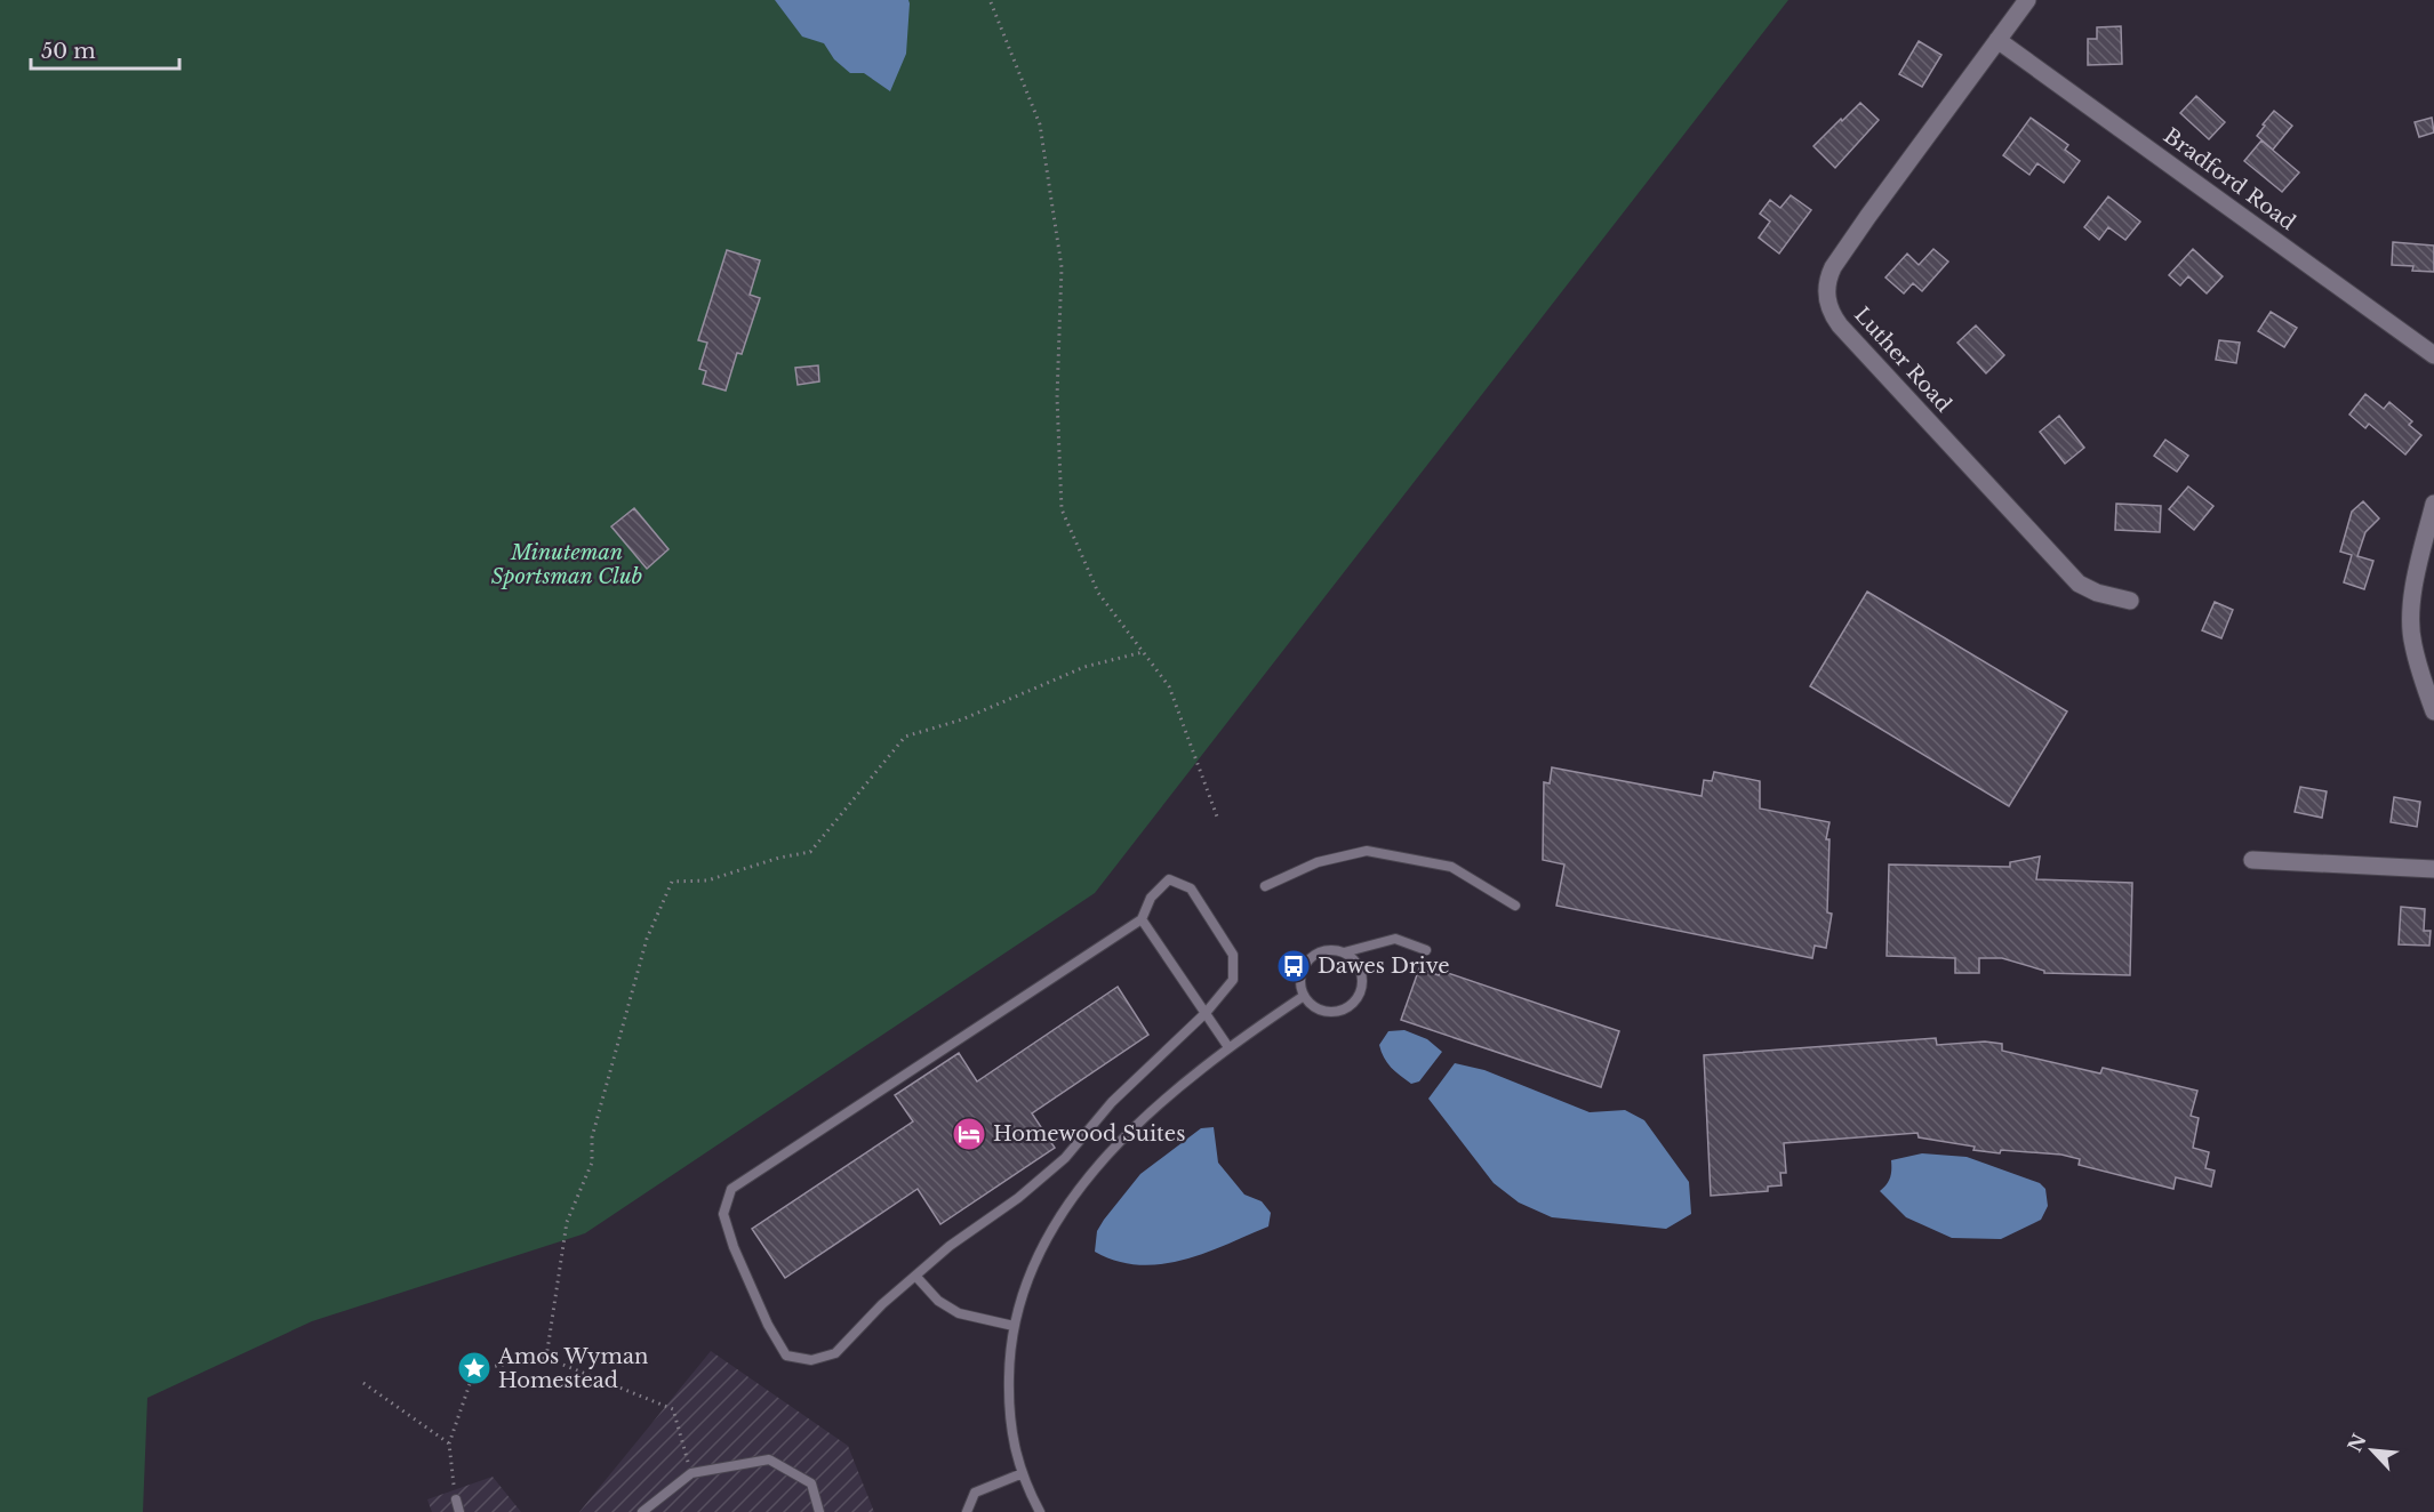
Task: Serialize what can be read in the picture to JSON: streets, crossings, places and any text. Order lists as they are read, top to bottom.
{
  "streets": {
    "street": ["Bradford Road", "Luther Road"]
  },
  "crossings": [
    ["Bradford Road", "Luther Road"]
  ],
  "parks": ["Minuteman Sportsman Club"],
  "places": {
    "bus stop": ["Dawes Drive"],
    "hotel": ["Homewood Suites"],
    "place": ["Amos Wyman Homestead"]
  },
  "scale_bar": "50 m",
  "north": "top left"
}
